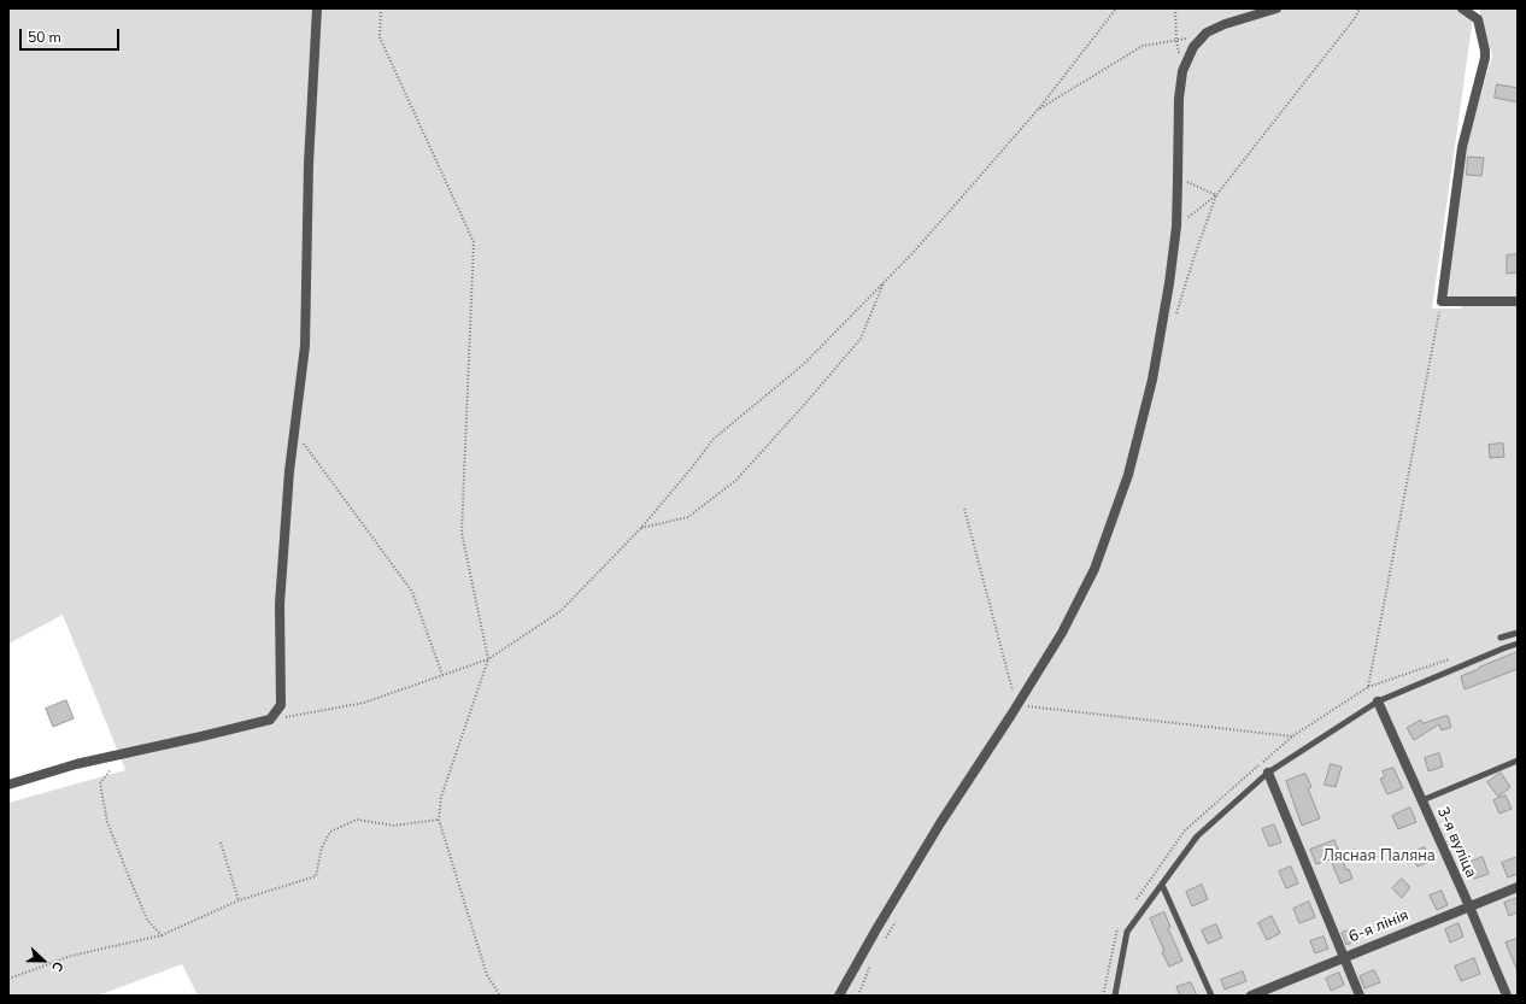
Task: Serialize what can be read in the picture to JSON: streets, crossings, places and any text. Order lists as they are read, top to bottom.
{
  "streets": {
    "street": ["3-я вуліца", "6-я лінія"]
  },
  "crossings": [
    ["3-я вуліца", "6-я лінія"]
  ],
  "parks": ["Лясная Паляна"],
  "scale_bar": "50 m",
  "north": "right"
}
